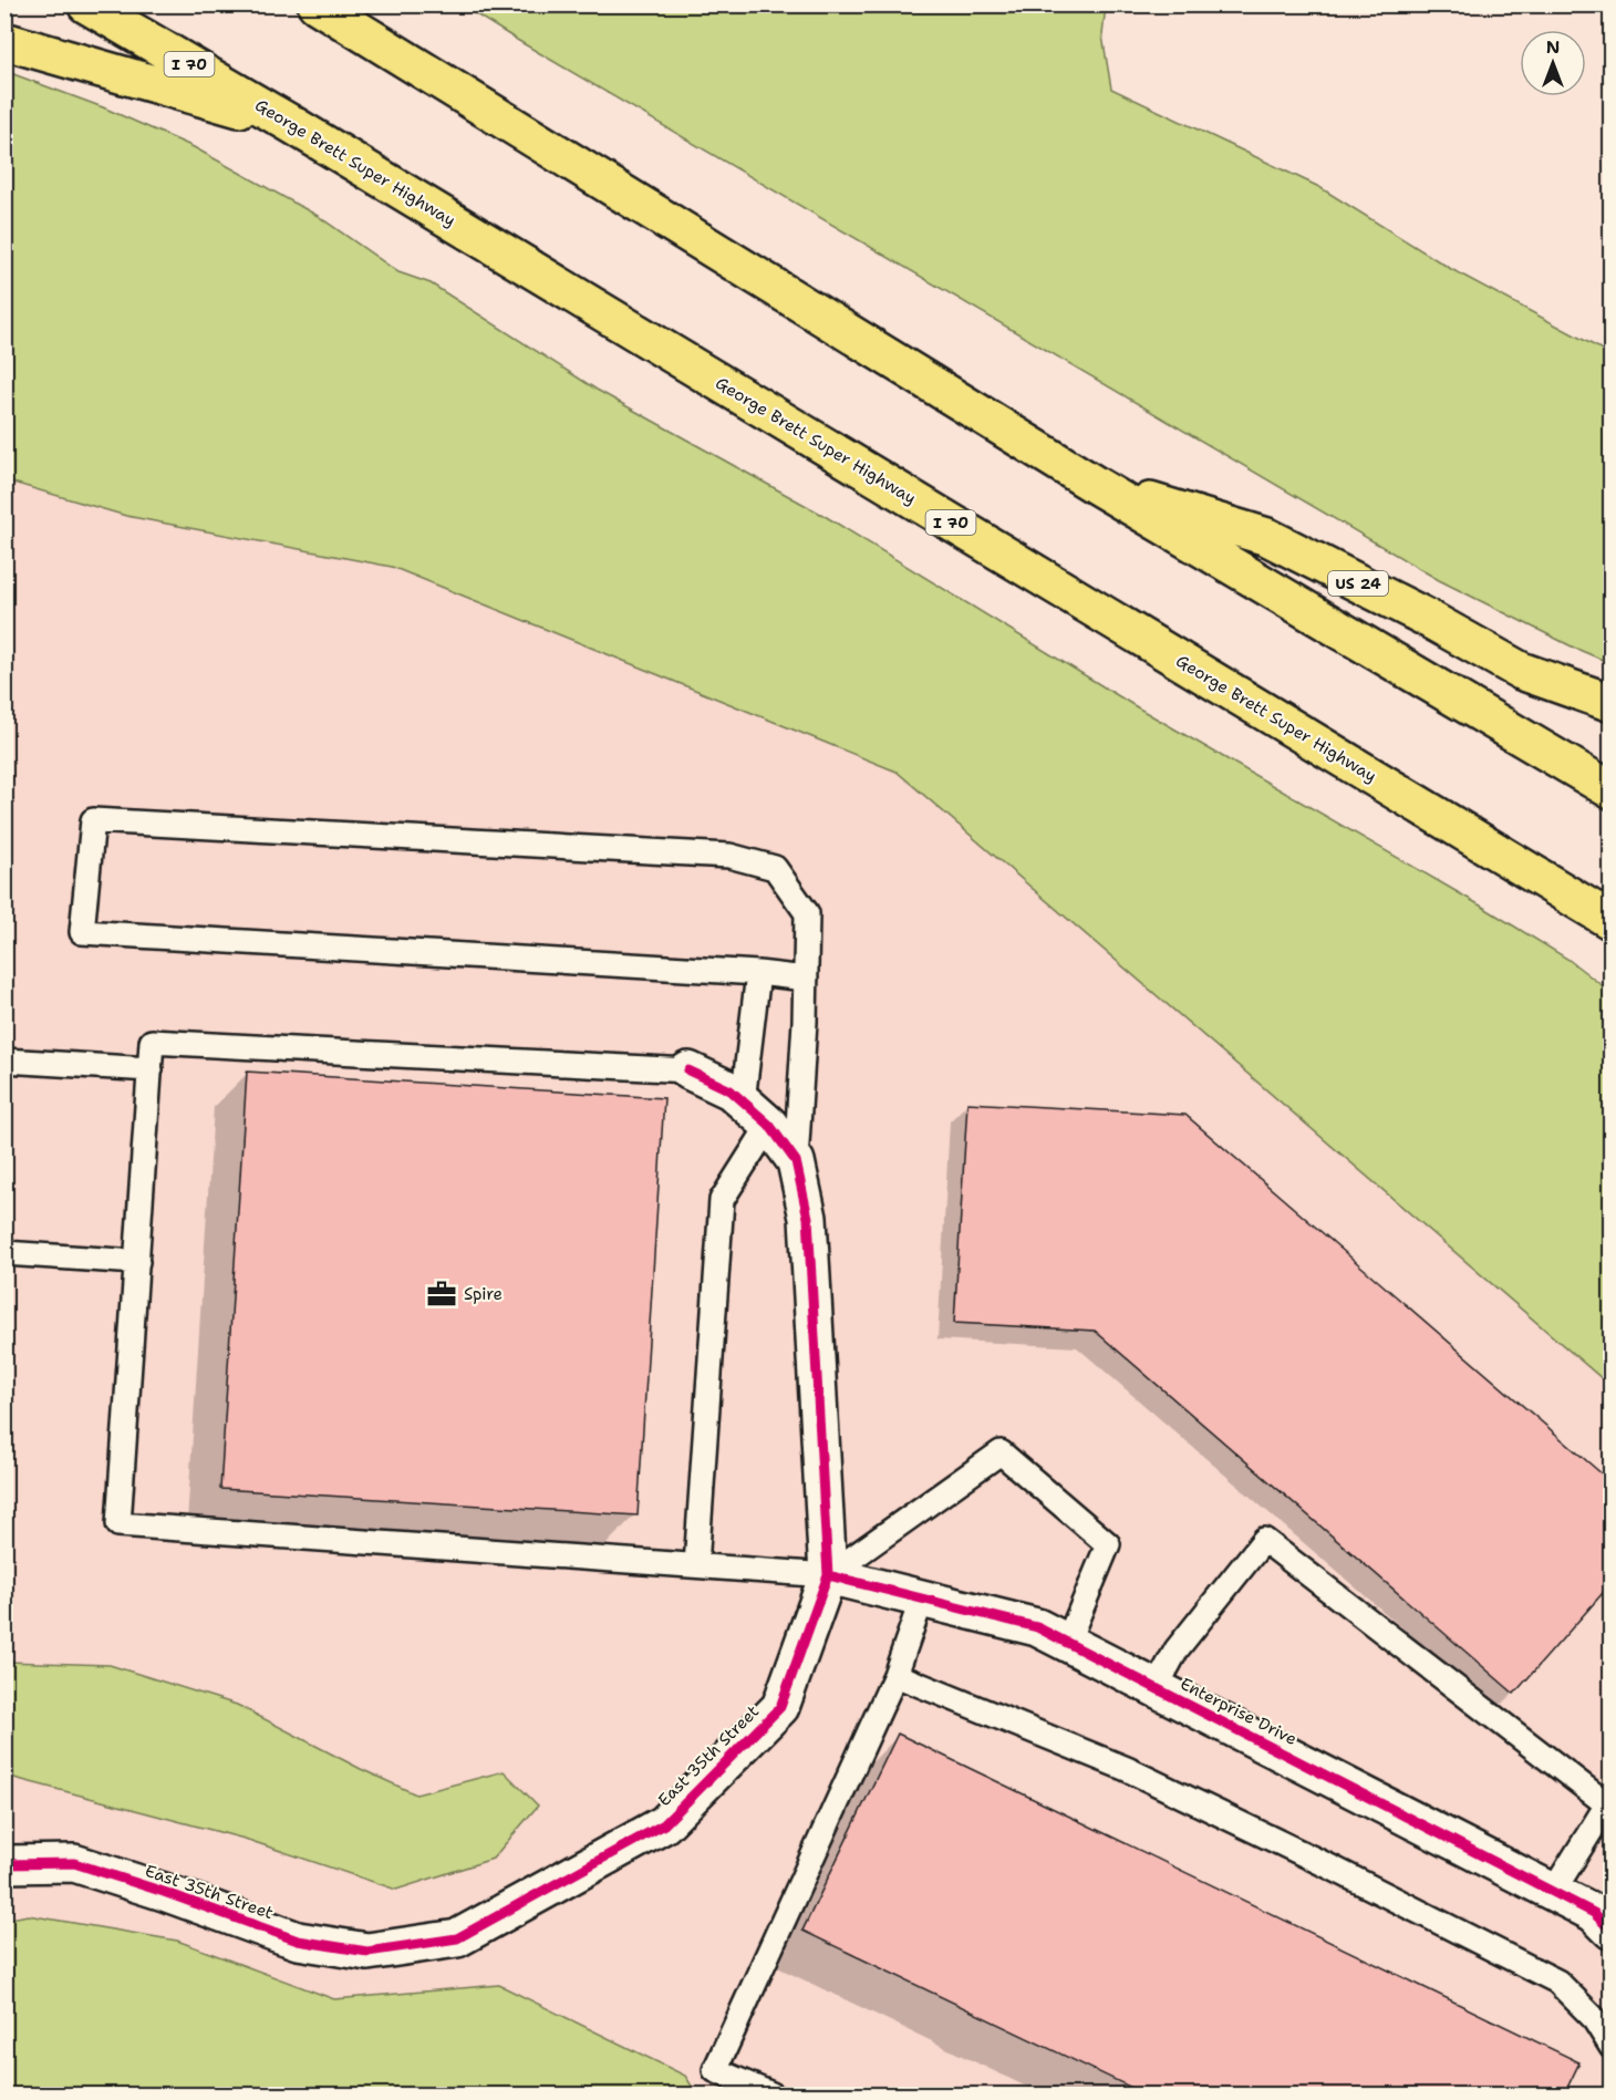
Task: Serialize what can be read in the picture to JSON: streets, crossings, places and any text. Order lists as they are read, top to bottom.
{
  "streets": {
    "highway": ["I 70", "George Brett Super Highway", "US 24"],
    "street": ["Enterprise Drive", "East 35th Street"]
  },
  "crossings": [
    ["Enterprise Drive", "East 35th Street"]
  ],
  "places": {
    "office": ["Spire"]
  },
  "north": "top"
}
